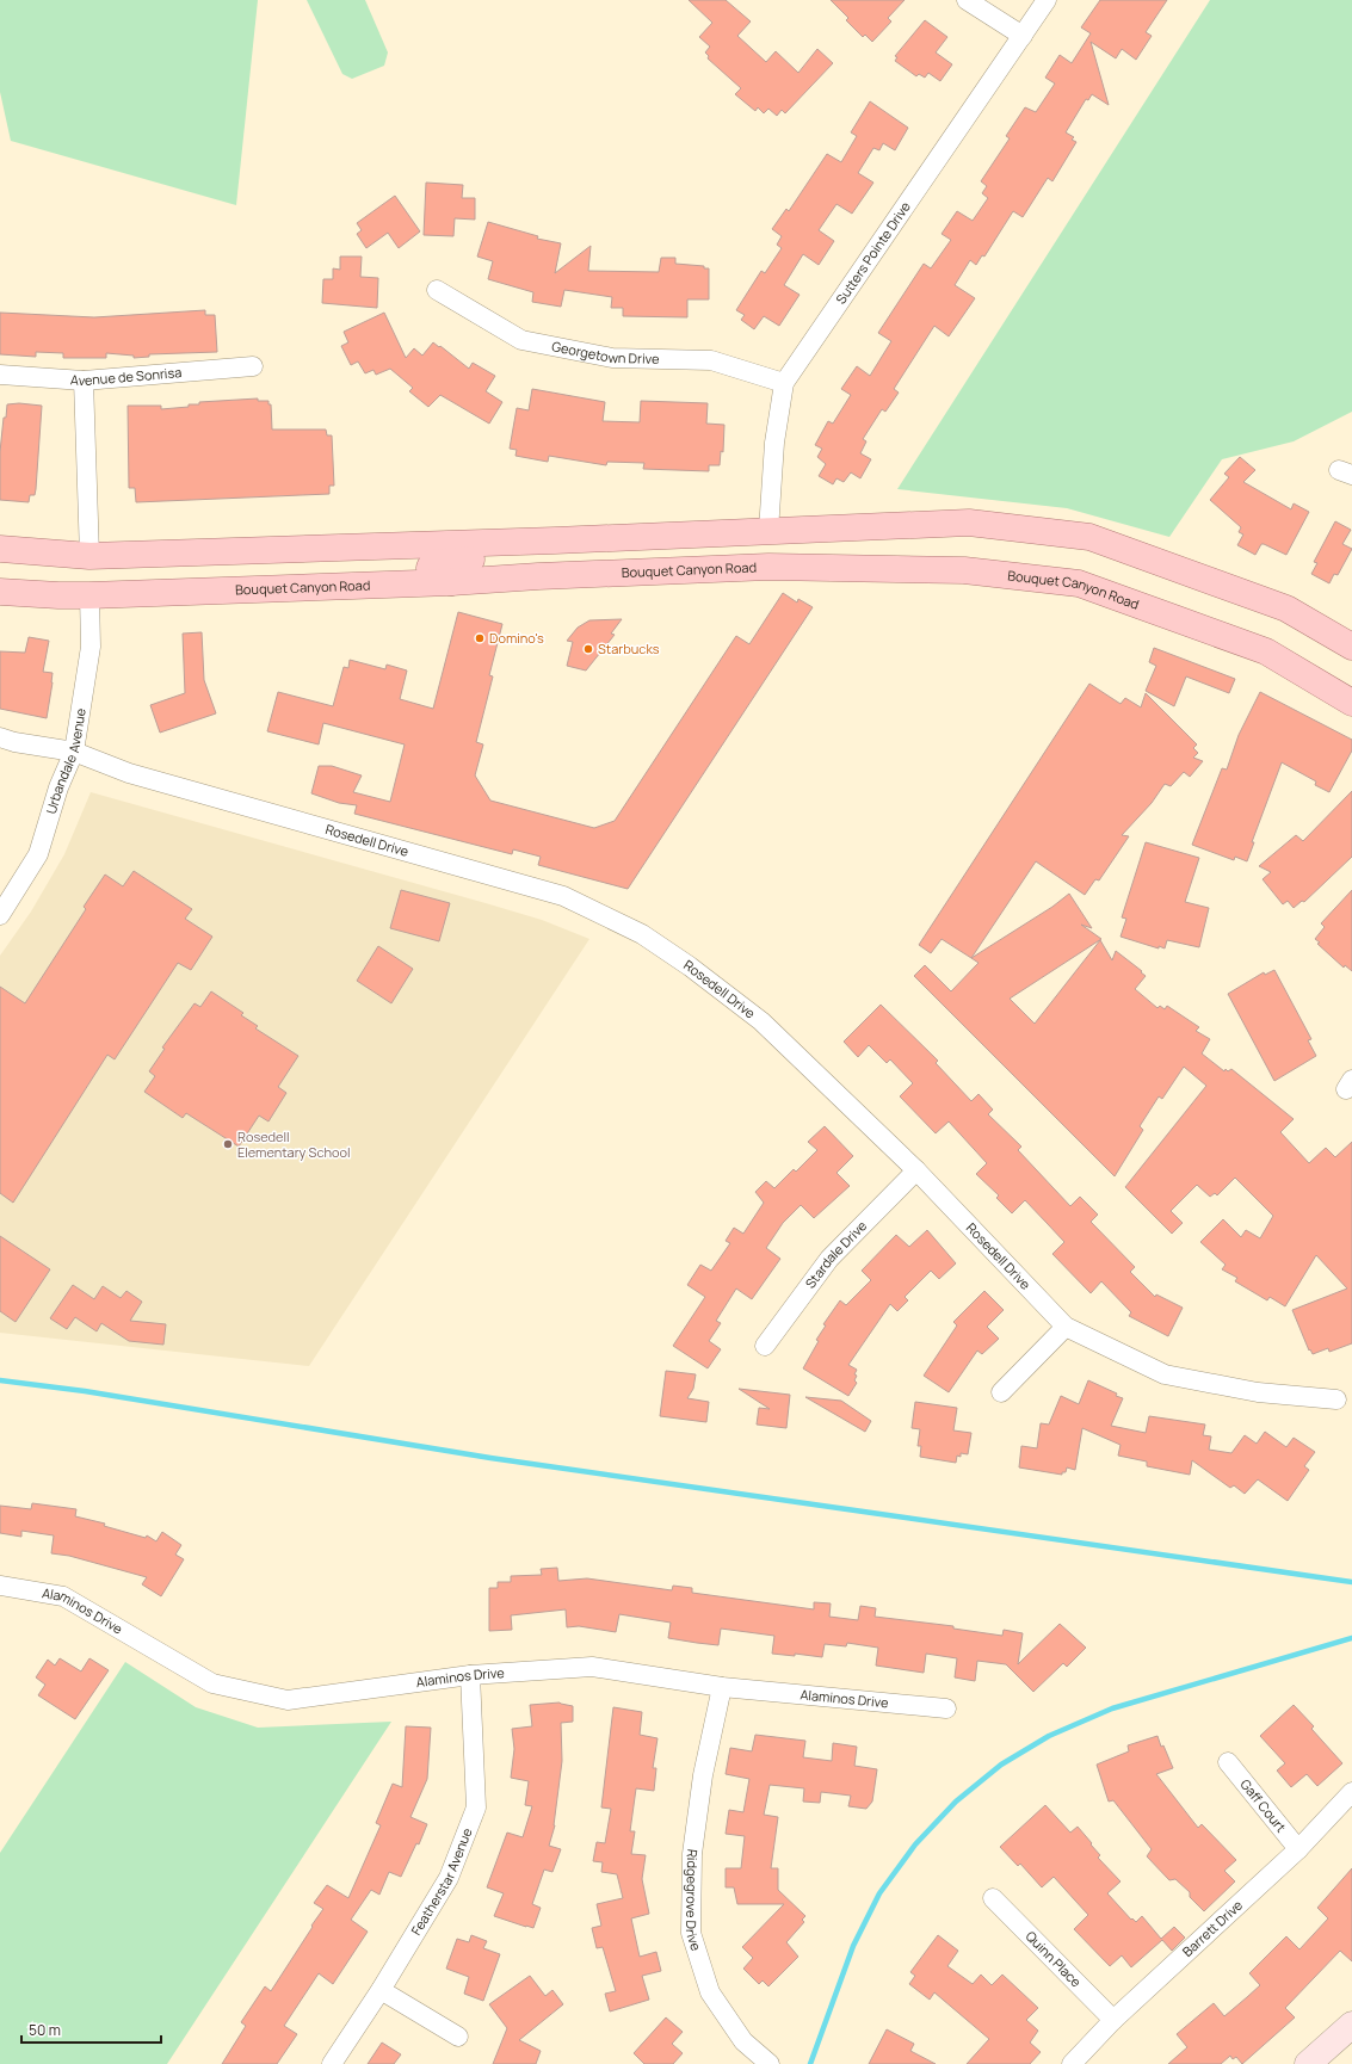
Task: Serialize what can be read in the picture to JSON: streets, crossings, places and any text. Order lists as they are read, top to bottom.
{
  "streets": {
    "main road": ["Bouquet Canyon Road"],
    "street": [
      "Sutters Pointe Drive",
      "Georgetown Drive",
      "Avenue de Sonrisa",
      "Urbandale Avenue",
      "Rosedell Drive",
      "Stardale Drive",
      "Alaminos Drive",
      "Gaff Court",
      "Featherstar Avenue",
      "Ridgegrove Drive",
      "Barrett Drive",
      "Quinn Place"
    ]
  },
  "crossings": [
    ["Sutters Pointe Drive", "Georgetown Drive"],
    ["Bouquet Canyon Road", "Urbandale Avenue"],
    ["Urbandale Avenue", "Rosedell Drive"],
    ["Rosedell Drive", "Stardale Drive"],
    ["Alaminos Drive", "Featherstar Avenue"],
    ["Alaminos Drive", "Ridgegrove Drive"],
    ["Gaff Court", "Barrett Drive"],
    ["Barrett Drive", "Quinn Place"]
  ],
  "places": ["Domino's", "Starbucks", "Rosedell Elementary School"],
  "scale_bar": "50 m"
}
